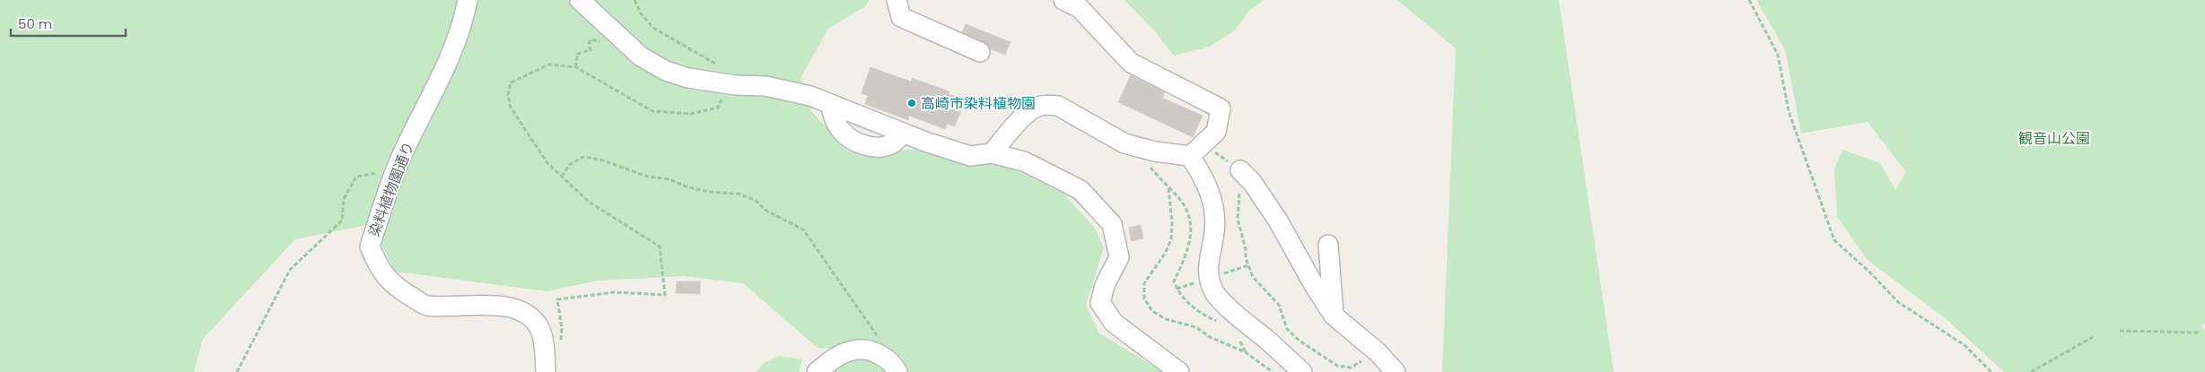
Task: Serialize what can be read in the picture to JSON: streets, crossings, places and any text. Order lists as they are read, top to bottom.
{
  "streets": {
    "street": ["染料植物園通り"]
  },
  "parks": ["観音山公園"],
  "places": ["高崎市染料植物園"],
  "scale_bar": "50 m"
}
